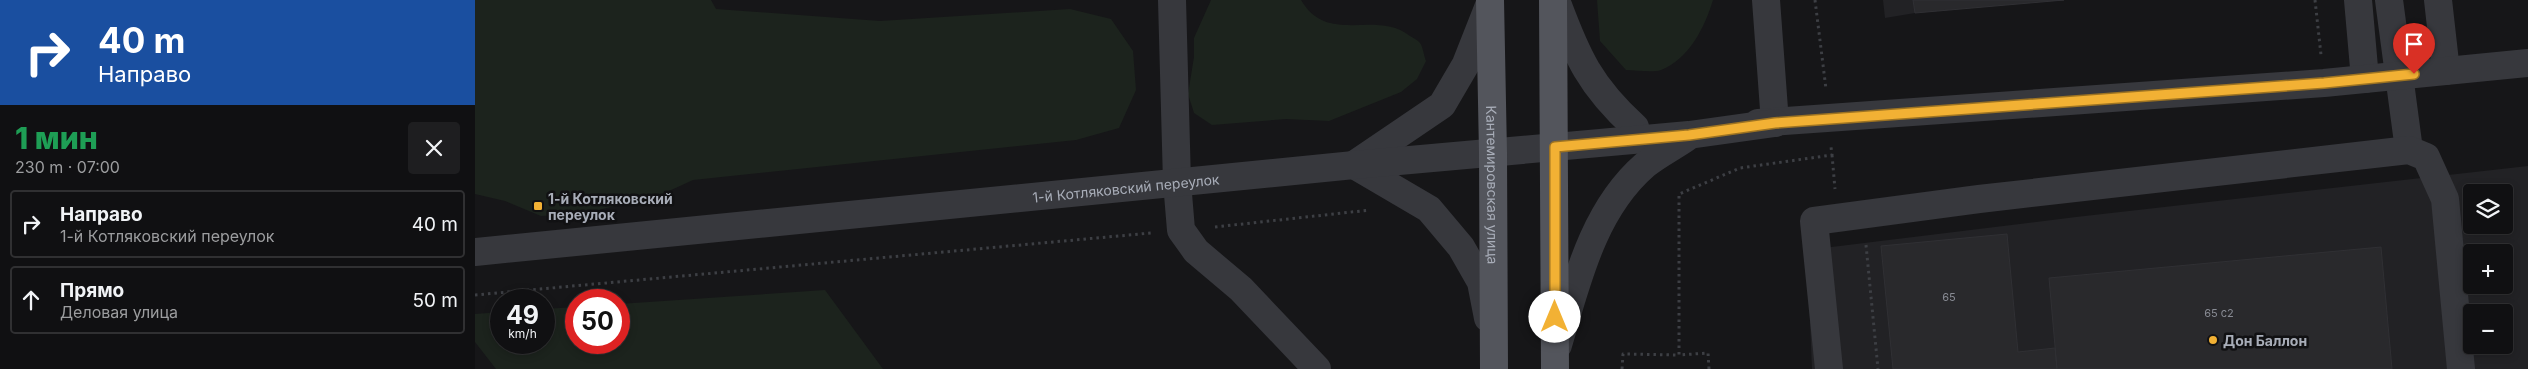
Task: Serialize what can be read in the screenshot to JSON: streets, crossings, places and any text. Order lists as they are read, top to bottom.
{
  "streets": {
    "main road": ["Кантемировская улица"],
    "street": ["1-й Котляковский переулок"]
  },
  "crossings": [
    ["Кантемировская улица", "1-й Котляковский переулок"]
  ],
  "places": {
    "transit": ["1-й Котляковский переулок"],
    "other": ["Дон Баллон"]
  },
  "house_numbers": ["65", "65 с2"],
  "page": {
    "turn": ["40 m", "Направо"],
    "heading": ["1 мин", "230 m · 07:00"],
    "map_buttons": ["+", "−"],
    "list": [
      {
        "name": "Направо",
        "note": "1-й Котляковский переулок",
        "value": "40 m"
      },
      {
        "name": "Прямо",
        "note": "Деловая улица",
        "value": "50 m"
      }
    ],
    "speed": "49 km/h",
    "limit": "50"
  }
}
